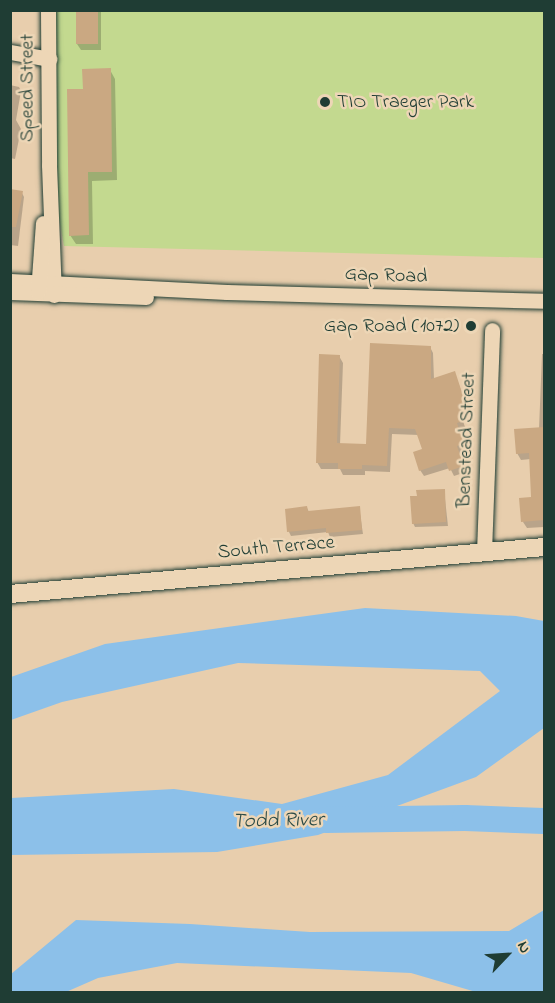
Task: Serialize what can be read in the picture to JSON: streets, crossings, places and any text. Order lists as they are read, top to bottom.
{
  "streets": {
    "street": [
      "Speed Street",
      "Gap Road",
      "Benstead Street",
      "South Terrace"
    ]
  },
  "crossings": [
    ["Speed Street", "Gap Road"],
    ["Benstead Street", "South Terrace"]
  ],
  "water": ["Todd River"],
  "places": ["TIO Traeger Park", "Gap Road (1072)"],
  "north": "top right"
}
